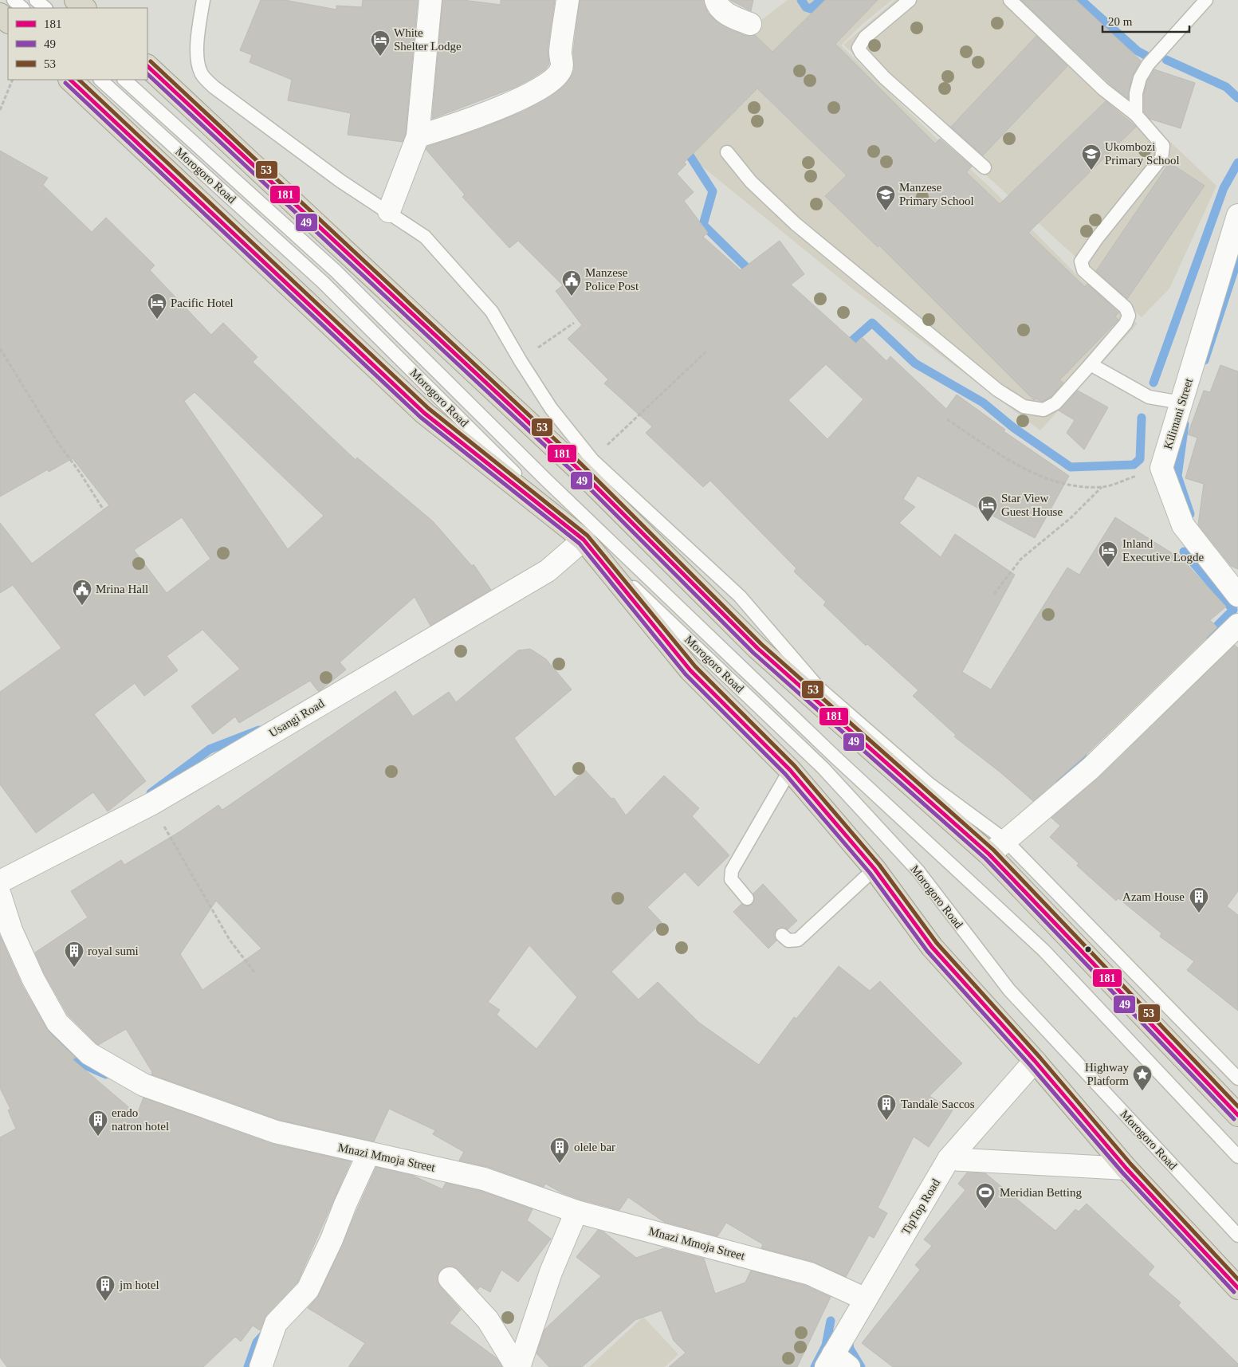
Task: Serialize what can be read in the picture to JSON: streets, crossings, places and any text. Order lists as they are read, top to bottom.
{
  "streets": {
    "highway": ["Morogoro Road"],
    "street": [
      "Kilimani Street",
      "Usangi Road",
      "Mnazi Mmoja Street",
      "TipTop Road"
    ]
  },
  "crossings": [
    ["Morogoro Road", "Usangi Road"],
    ["Morogoro Road", "TipTop Road"],
    ["Mnazi Mmoja Street", "TipTop Road"]
  ],
  "places": {
    "hotel": [
      "White Shelter Lodge",
      "Pacific Hotel",
      "Star View Guest House",
      "Inland Executive Logde"
    ],
    "school or university": ["Ukombozi Primary School", "Manzese Primary School"],
    "public building": ["Manzese Police Post", "Mrina Hall"],
    "building": [
      "Azam House",
      "royal sumi",
      "Tandale Saccos",
      "erado natron hotel",
      "olele bar",
      "jm hotel"
    ],
    "place": ["Highway Platform"],
    "sports": ["Meridian Betting"]
  },
  "lines": ["transit line 53", "transit line 181", "transit line 49"],
  "legend": ["181", "49", "53"],
  "scale_bar": "20 m"
}
